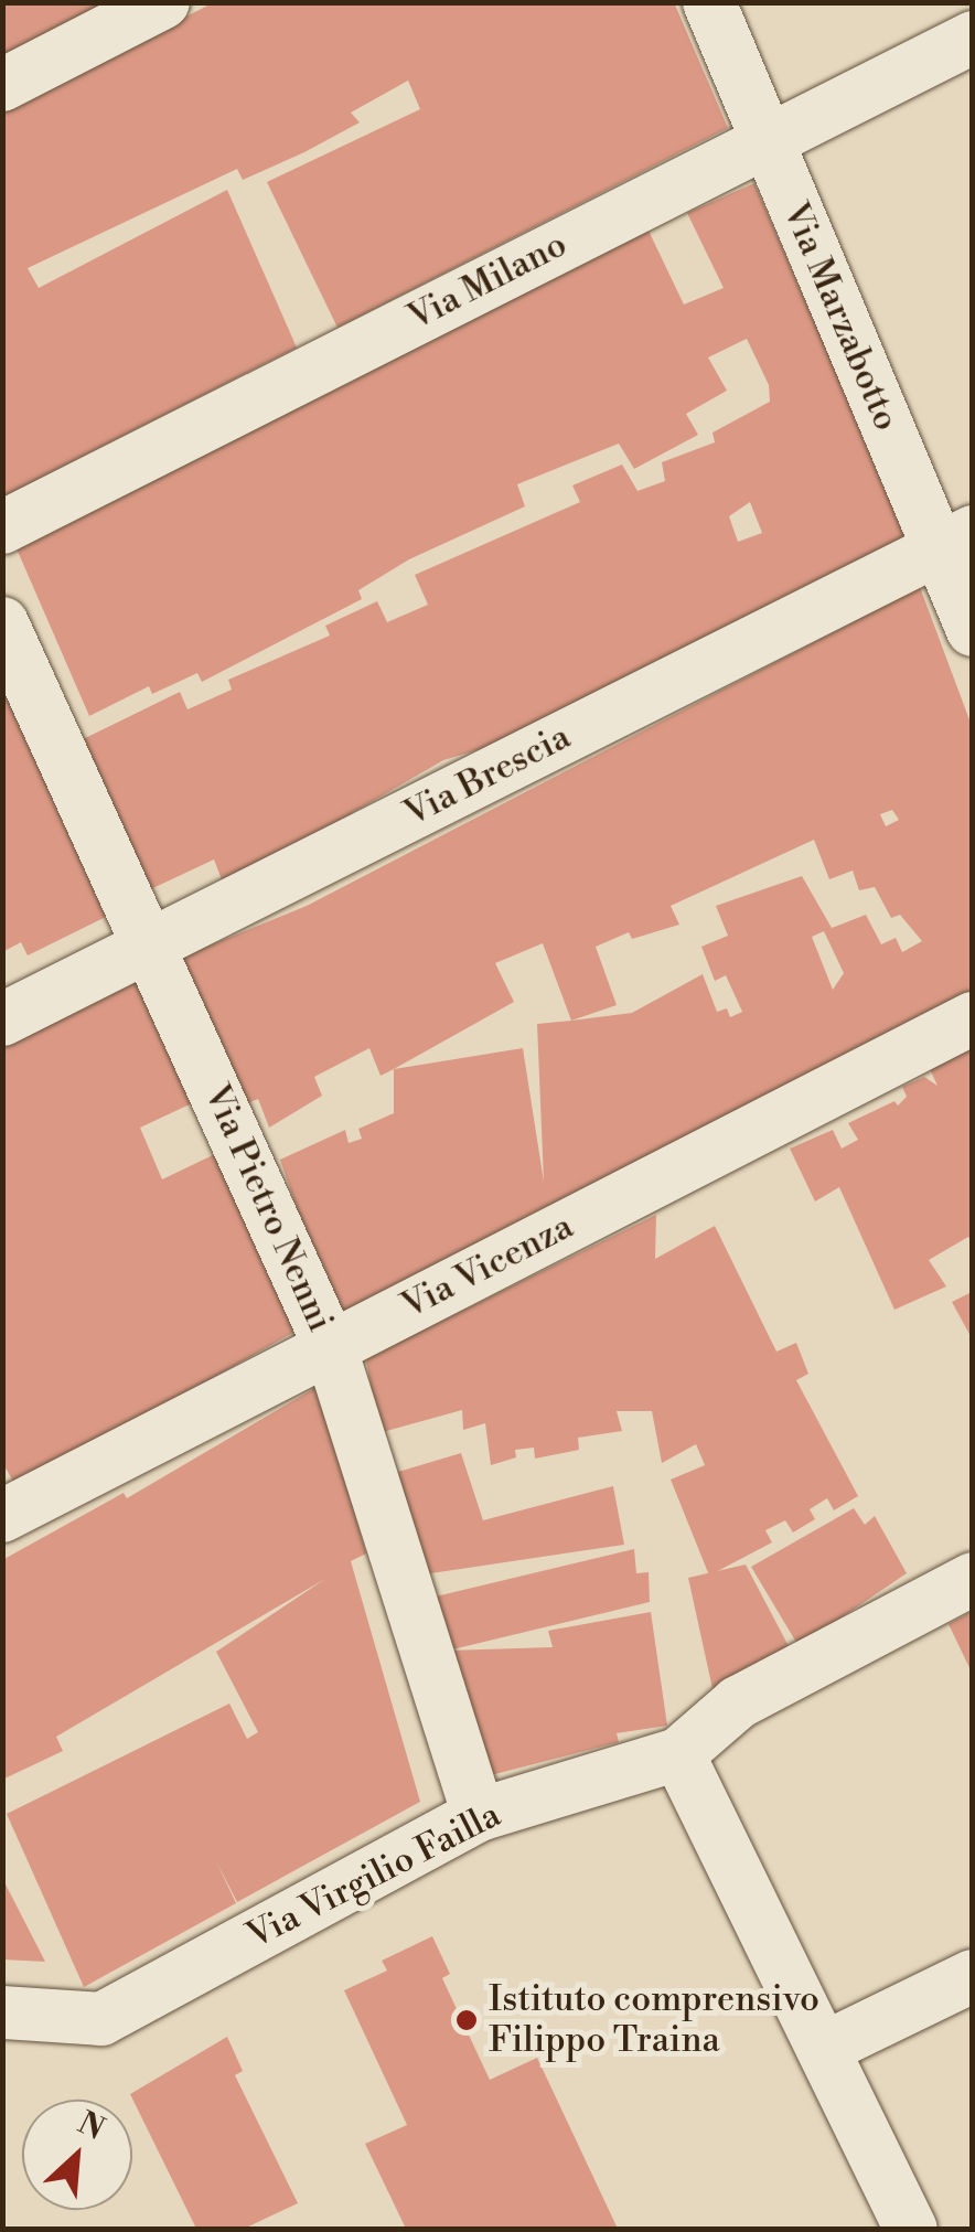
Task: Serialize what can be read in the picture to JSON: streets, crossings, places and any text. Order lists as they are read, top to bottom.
{
  "streets": {
    "street": [
      "Via Milano",
      "Via Marzabotto",
      "Via Brescia",
      "Via Pietro Nenni",
      "Via Vicenza",
      "Via Virgilio Failla"
    ]
  },
  "crossings": [
    ["Via Milano", "Via Marzabotto"],
    ["Via Marzabotto", "Via Brescia"],
    ["Via Brescia", "Via Pietro Nenni"],
    ["Via Pietro Nenni", "Via Vicenza"],
    ["Via Pietro Nenni", "Via Virgilio Failla"]
  ],
  "places": ["Istituto comprensivo Filippo Traina"],
  "north": "top right"
}
